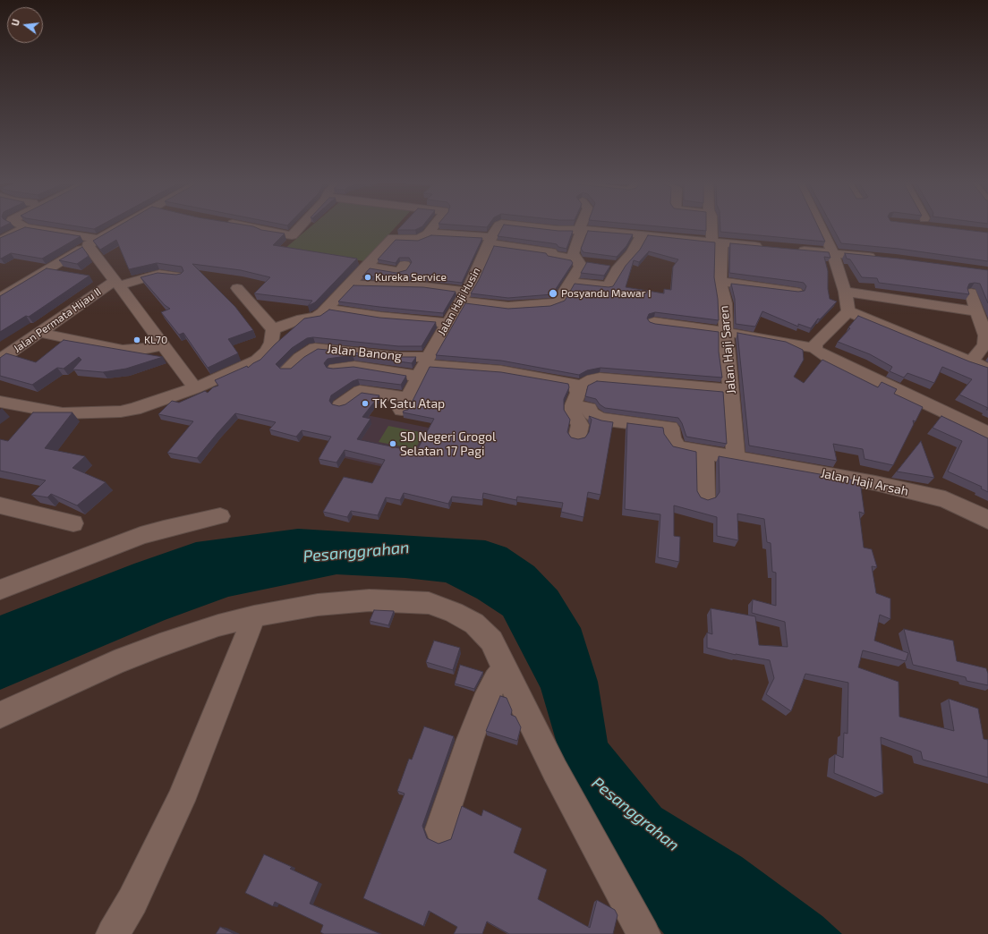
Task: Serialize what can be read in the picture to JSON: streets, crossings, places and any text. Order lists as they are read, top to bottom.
{
  "streets": {
    "street": [
      "Jalan Haji Husin",
      "Jalan Permata Hijau II",
      "Jalan Haji Saren",
      "Jalan Banong",
      "Jalan Haji Arsah"
    ]
  },
  "crossings": [
    ["Jalan Haji Husin", "Jalan Haji Saren"],
    ["Jalan Haji Husin", "Jalan Banong"],
    ["Jalan Haji Saren", "Jalan Haji Arsah"]
  ],
  "water": ["Pesanggrahan"],
  "places": [
    "Kureka Service",
    "Posyandu Mawar I",
    "KL70",
    "TK Satu Atap",
    "SD Negeri Grogol Selatan 17 Pagi"
  ],
  "north": "left"
}
